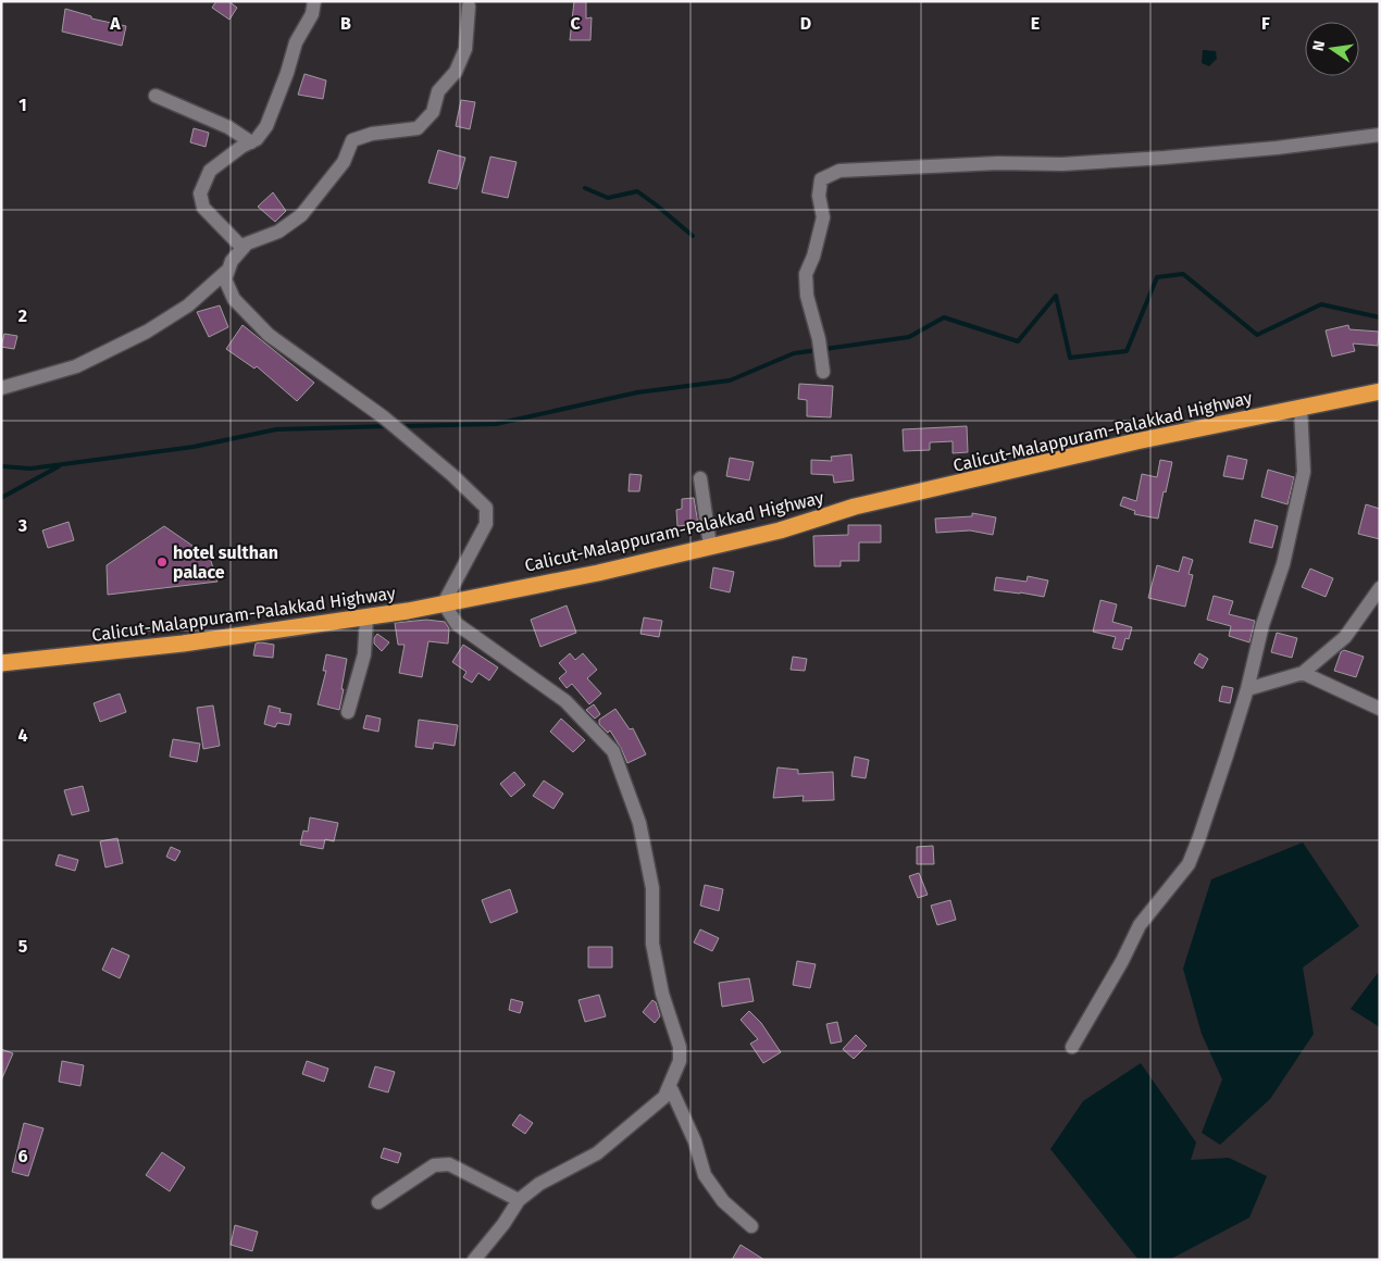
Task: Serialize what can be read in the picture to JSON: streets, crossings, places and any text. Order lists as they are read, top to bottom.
{
  "streets": {
    "highway": ["Calicut-Malappuram-Palakkad Highway"]
  },
  "places": ["hotel sulthan palace"],
  "north": "left",
  "grid": {
    "columns": [
      "A",
      "B",
      "C",
      "D",
      "E",
      "F"
    ],
    "rows": [
      "1",
      "2",
      "3",
      "4",
      "5",
      "6"
    ]
  }
}
